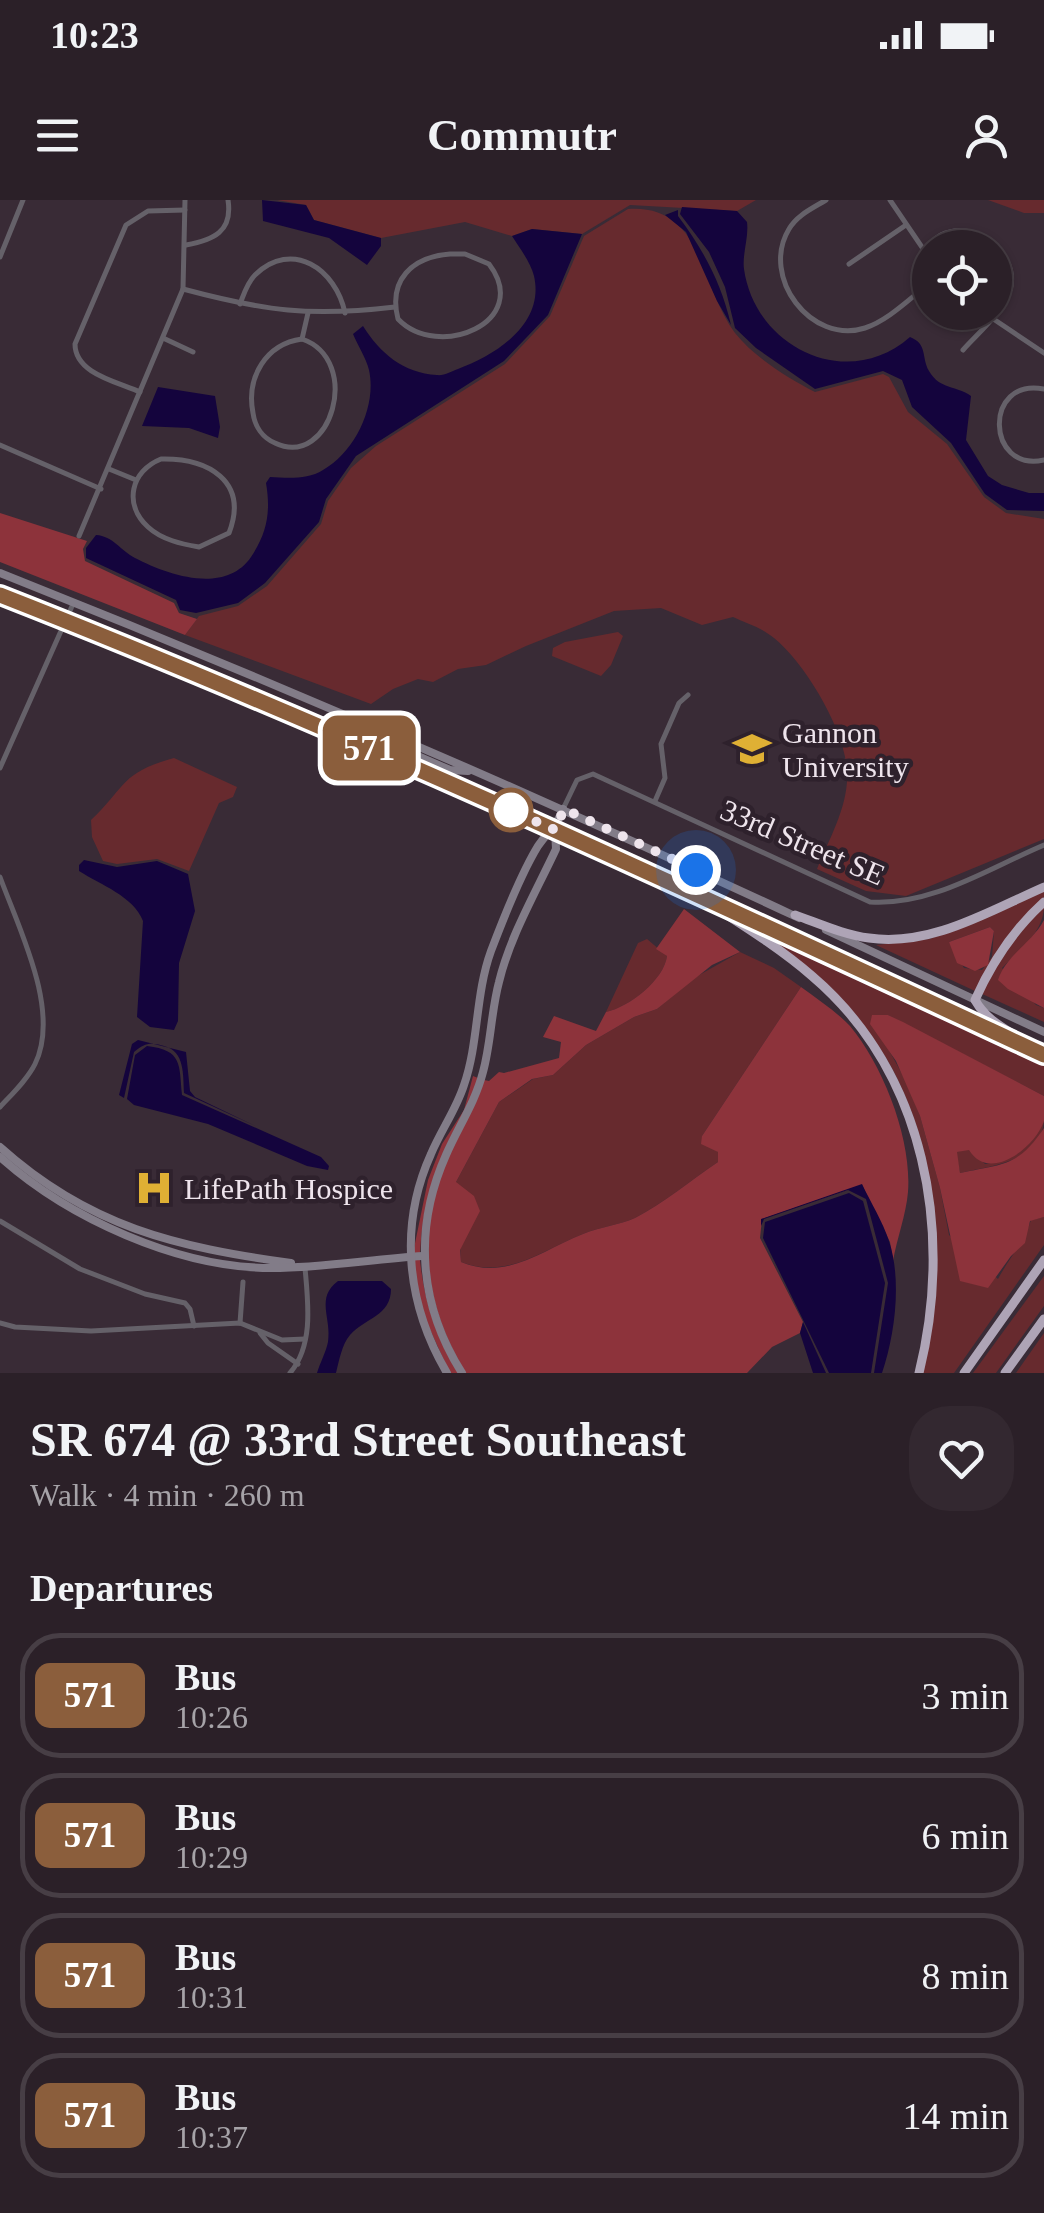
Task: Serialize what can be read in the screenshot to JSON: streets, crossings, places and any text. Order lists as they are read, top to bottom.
{
  "streets": {
    "street": ["33rd Street SE"]
  },
  "places": {
    "school or university": ["Gannon University"],
    "hospital": ["LifePath Hospice"]
  },
  "lines": ["bus line 571"],
  "page": {
    "status": "10:23",
    "header": "Commutr",
    "on_map": "571",
    "heading": [
      ["SR 674 @ 33rd Street Southeast", "Walk · 4 min · 260 m"],
      "Departures"
    ],
    "list": [
      {
        "mark": "571",
        "name": "Bus",
        "note": "10:26",
        "value": "3 min"
      },
      {
        "mark": "571",
        "name": "Bus",
        "note": "10:29",
        "value": "6 min"
      },
      {
        "mark": "571",
        "name": "Bus",
        "note": "10:31",
        "value": "8 min"
      },
      {
        "mark": "571",
        "name": "Bus",
        "note": "10:37",
        "value": "14 min"
      }
    ]
  }
}
